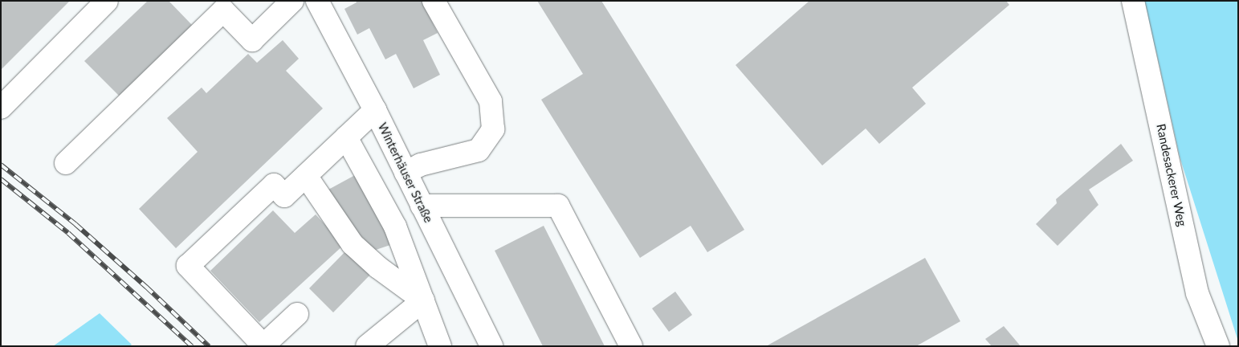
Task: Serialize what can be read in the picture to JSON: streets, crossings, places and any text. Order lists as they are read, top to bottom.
{
  "streets": {
    "main road": ["Winterhäuser Straße", "Randesackerer Weg"]
  }
}
